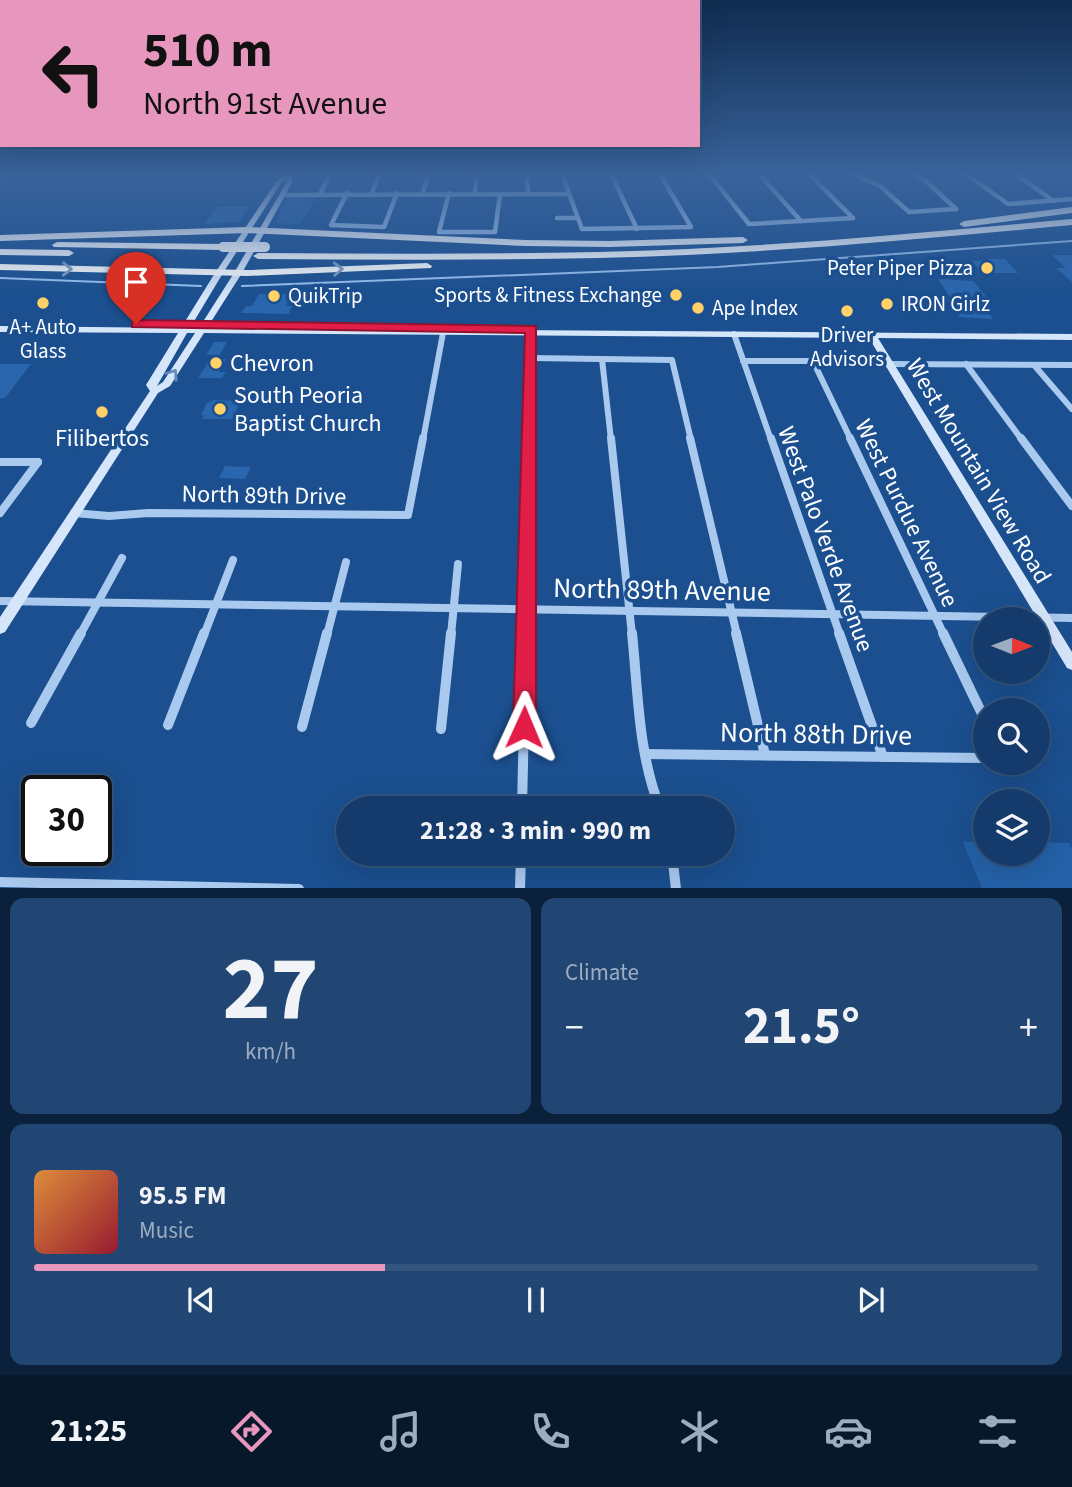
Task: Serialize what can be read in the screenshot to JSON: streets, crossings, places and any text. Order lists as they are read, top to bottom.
{
  "streets": {
    "main road": ["West Mountain View Road"],
    "street": [
      "North 89th Drive",
      "West Purdue Avenue",
      "West Palo Verde Avenue",
      "North 89th Avenue",
      "North 88th Drive"
    ]
  },
  "crossings": [
    ["West Purdue Avenue", "West Palo Verde Avenue"],
    ["West Purdue Avenue", "North 89th Avenue"],
    ["West Palo Verde Avenue", "North 89th Avenue"],
    ["West Palo Verde Avenue", "North 88th Drive"]
  ],
  "places": [
    "Peter Piper Pizza",
    "Sports & Fitness Exchange",
    "QuikTrip",
    "A+ Auto Glass",
    "IRON Girlz",
    "Ape Index",
    "Driver Advisors",
    "Chevron",
    "South Peoria Baptist Church",
    "Filibertos"
  ],
  "north": "right",
  "page": {
    "turn": ["510 m", "North 91st Avenue"],
    "limit": "30",
    "trip": "21:28 · 3 min · 990 m",
    "tile": [
      ["27", "km/h"],
      "Climate"
    ],
    "heat": ["−", "21.5°", "+"],
    "song": ["95.5 FM", "Music"],
    "tabs": "21:25"
  }
}
